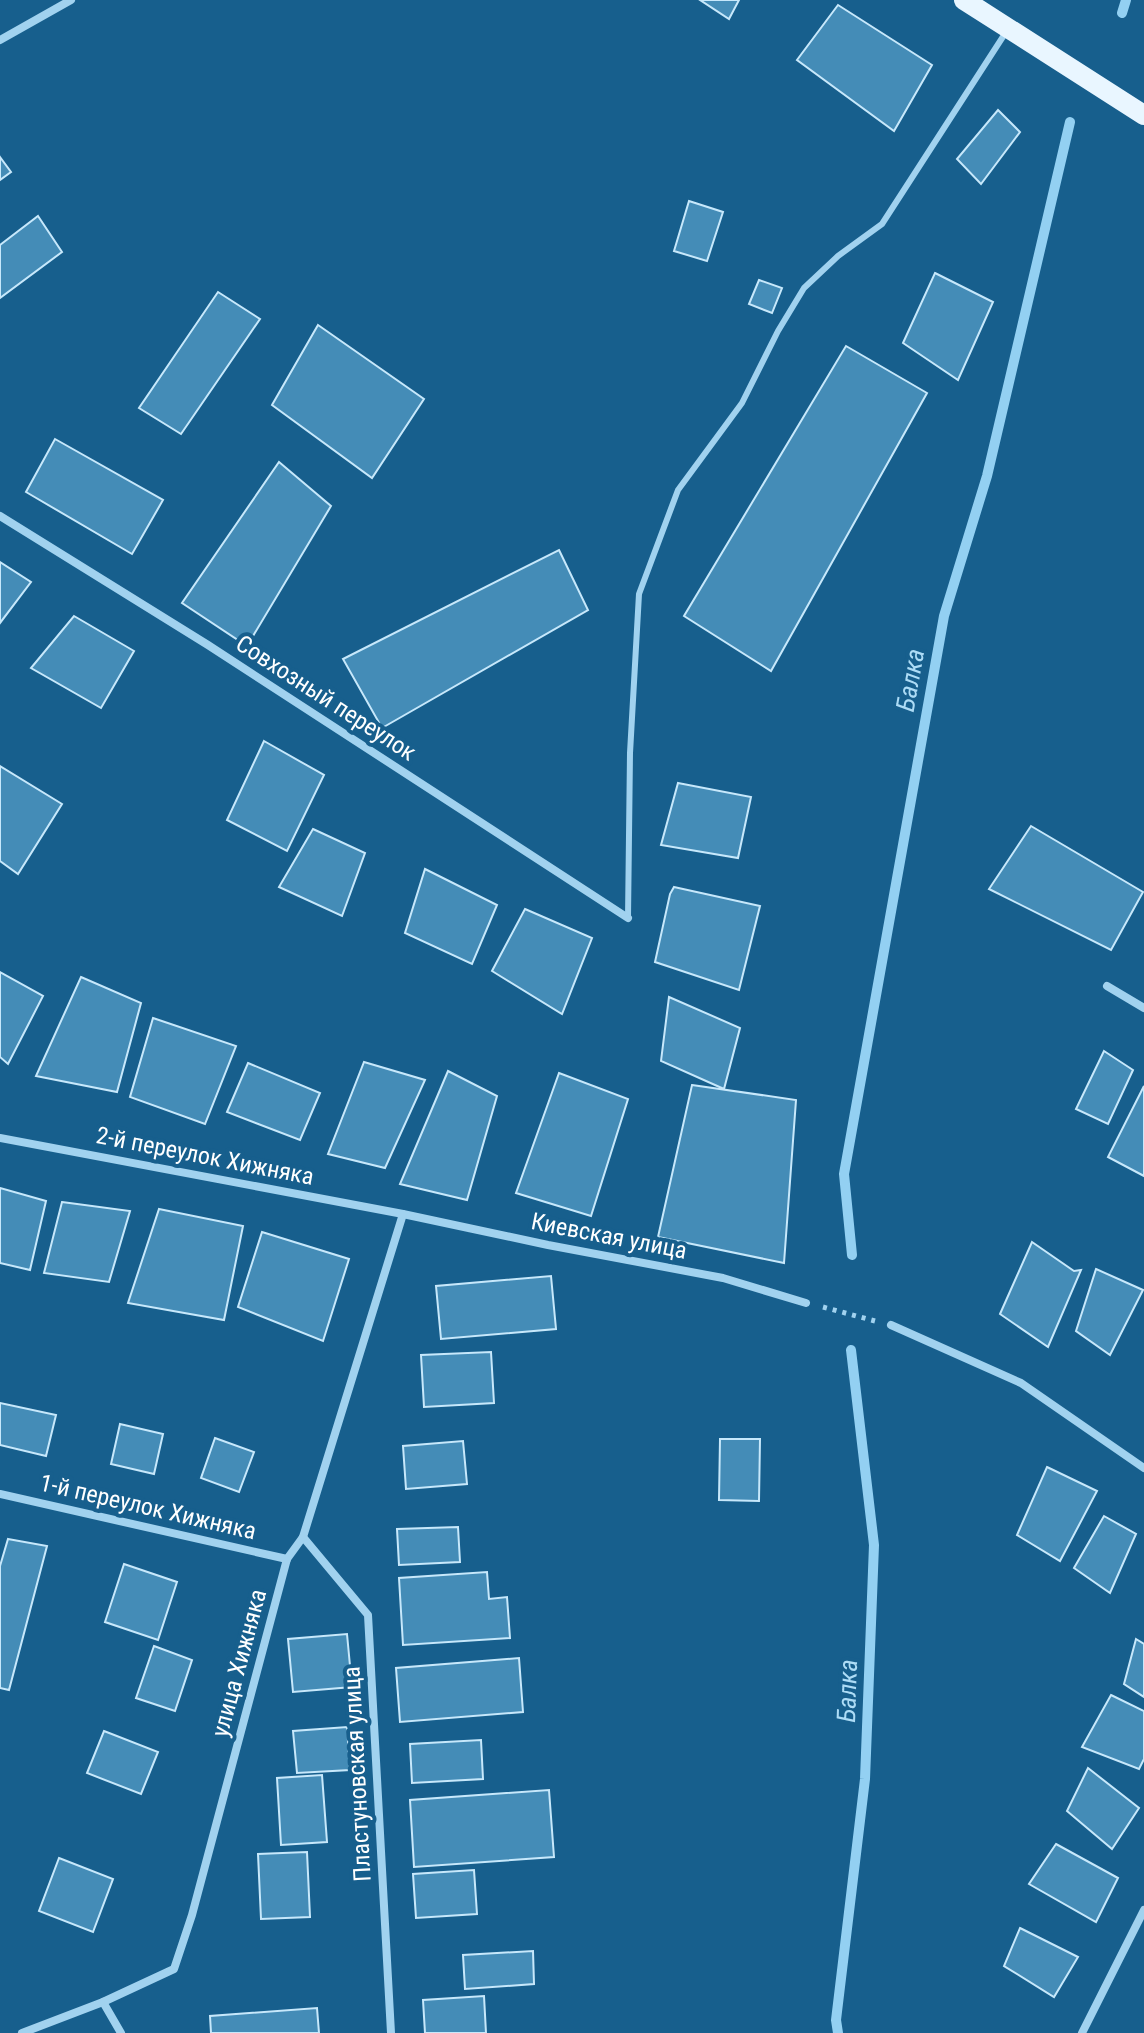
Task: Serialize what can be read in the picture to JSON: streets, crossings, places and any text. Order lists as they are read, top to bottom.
{
  "streets": {
    "street": [
      "Совхозный переулок",
      "2-й переулок Хижняка",
      "Киевская улица",
      "1-й переулок Хижняка",
      "улица Хижняка",
      "Пластуновская улица"
    ]
  },
  "crossings": [
    ["2-й переулок Хижняка", "Киевская улица"],
    ["2-й переулок Хижняка", "улица Хижняка"],
    ["Киевская улица", "улица Хижняка"],
    ["1-й переулок Хижняка", "улица Хижняка"],
    ["улица Хижняка", "Пластуновская улица"]
  ],
  "water": ["Балка"]
}
